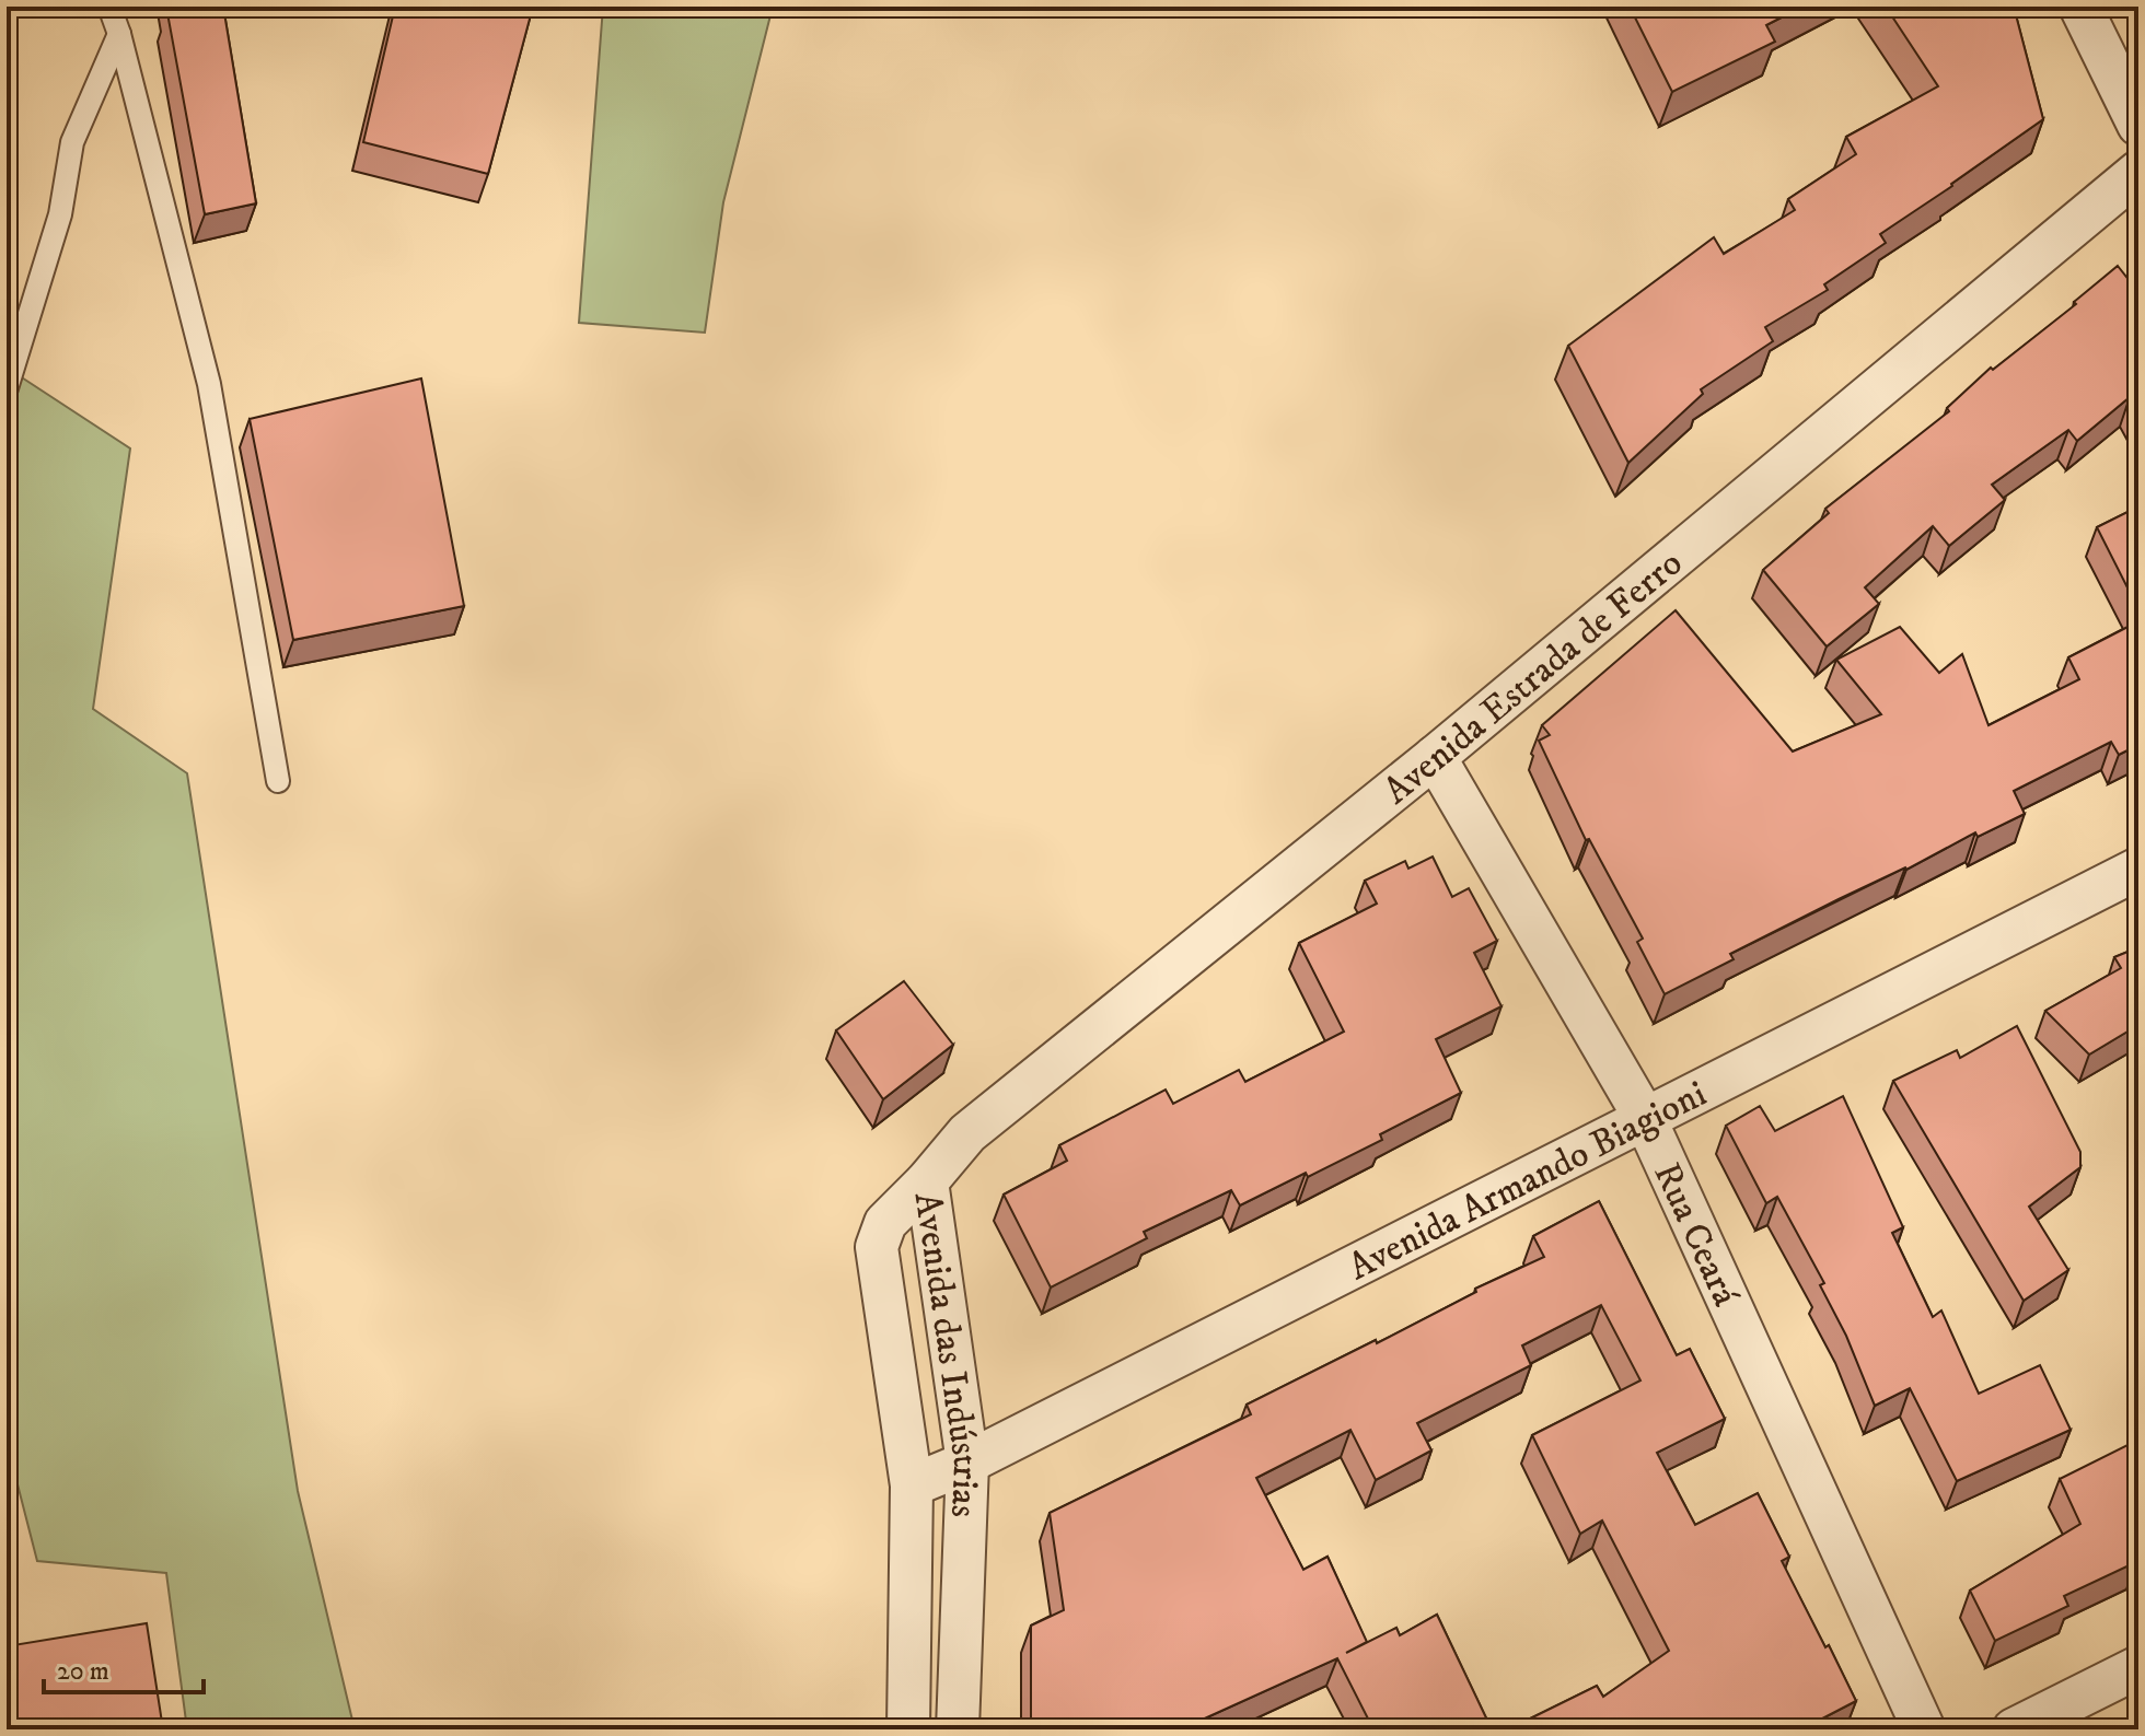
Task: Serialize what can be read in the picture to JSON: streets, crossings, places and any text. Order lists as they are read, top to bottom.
{
  "streets": {
    "street": [
      "Avenida Estrada de Ferro",
      "Avenida Armando Biagioni",
      "Rua Ceará",
      "Avenida das Indústrias"
    ]
  },
  "crossings": [
    ["Avenida Estrada de Ferro", "Rua Ceará"],
    ["Avenida Estrada de Ferro", "Avenida das Indústrias"],
    ["Avenida Armando Biagioni", "Rua Ceará"],
    ["Avenida Armando Biagioni", "Avenida das Indústrias"]
  ],
  "scale_bar": "20 m"
}
